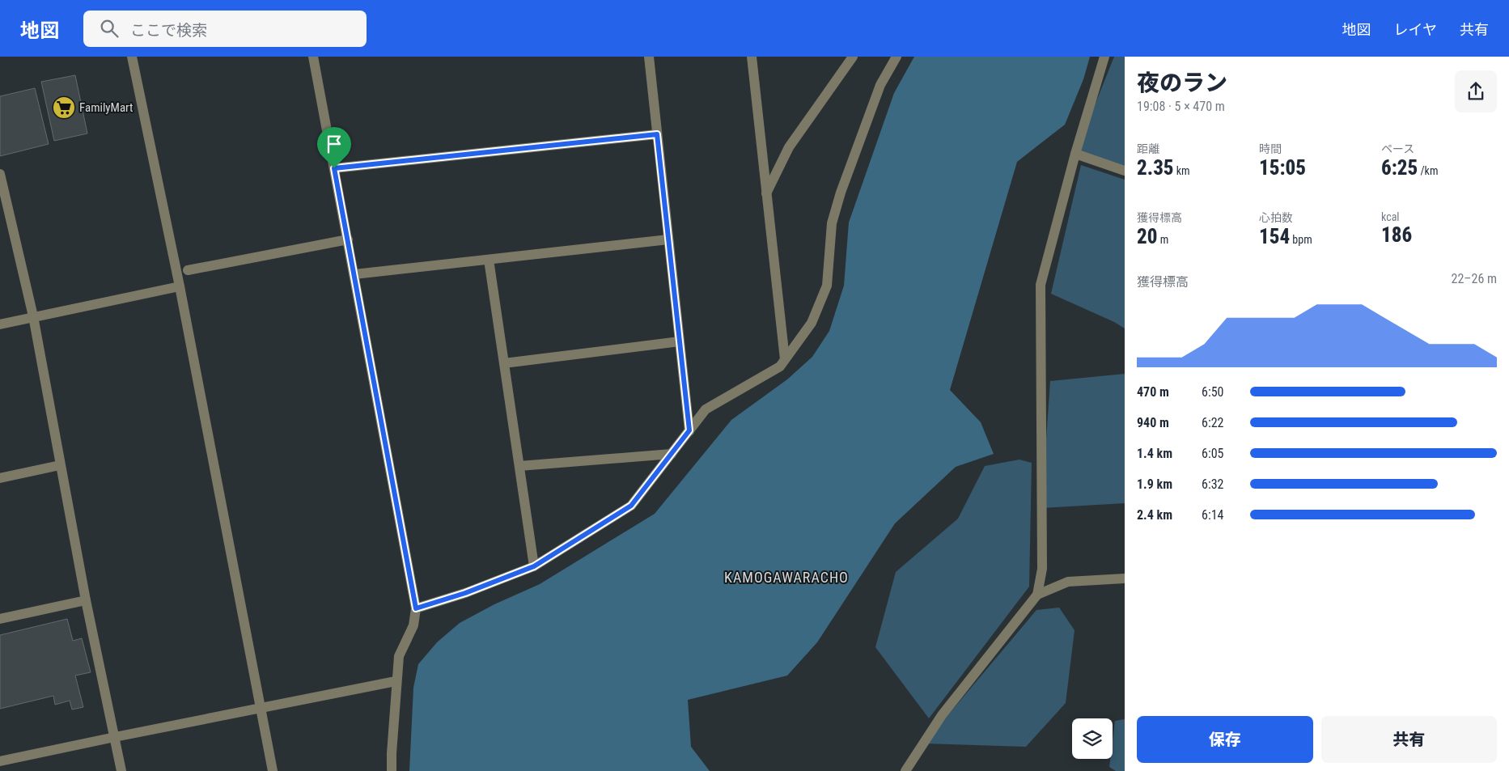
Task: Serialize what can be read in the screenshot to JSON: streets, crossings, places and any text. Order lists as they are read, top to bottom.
{
  "districts": ["KAMOGAWARACHO"],
  "places": {
    "supermarket": ["FamilyMart"]
  },
  "page": {
    "header": "地図",
    "search": "ここで検索",
    "nav": ["地図", "レイヤ", "共有"],
    "heading": ["夜のラン", "19:08 · 5 × 470 m"],
    "stats": [
      ["距離", "2.35 km"],
      ["時間", "15:05"],
      ["ペース", "6:25 /km"],
      ["獲得標高", "20 m"],
      ["心拍数", "154 bpm"],
      ["kcal", "186"]
    ],
    "chart": ["獲得標高", "22–26 m"],
    "list": [
      {
        "name": "470 m",
        "note": "6:50"
      },
      {
        "name": "940 m",
        "note": "6:22"
      },
      {
        "name": "1.4 km",
        "note": "6:05"
      },
      {
        "name": "1.9 km",
        "note": "6:32"
      },
      {
        "name": "2.4 km",
        "note": "6:14"
      }
    ],
    "buttons": ["保存", "共有"]
  }
}
